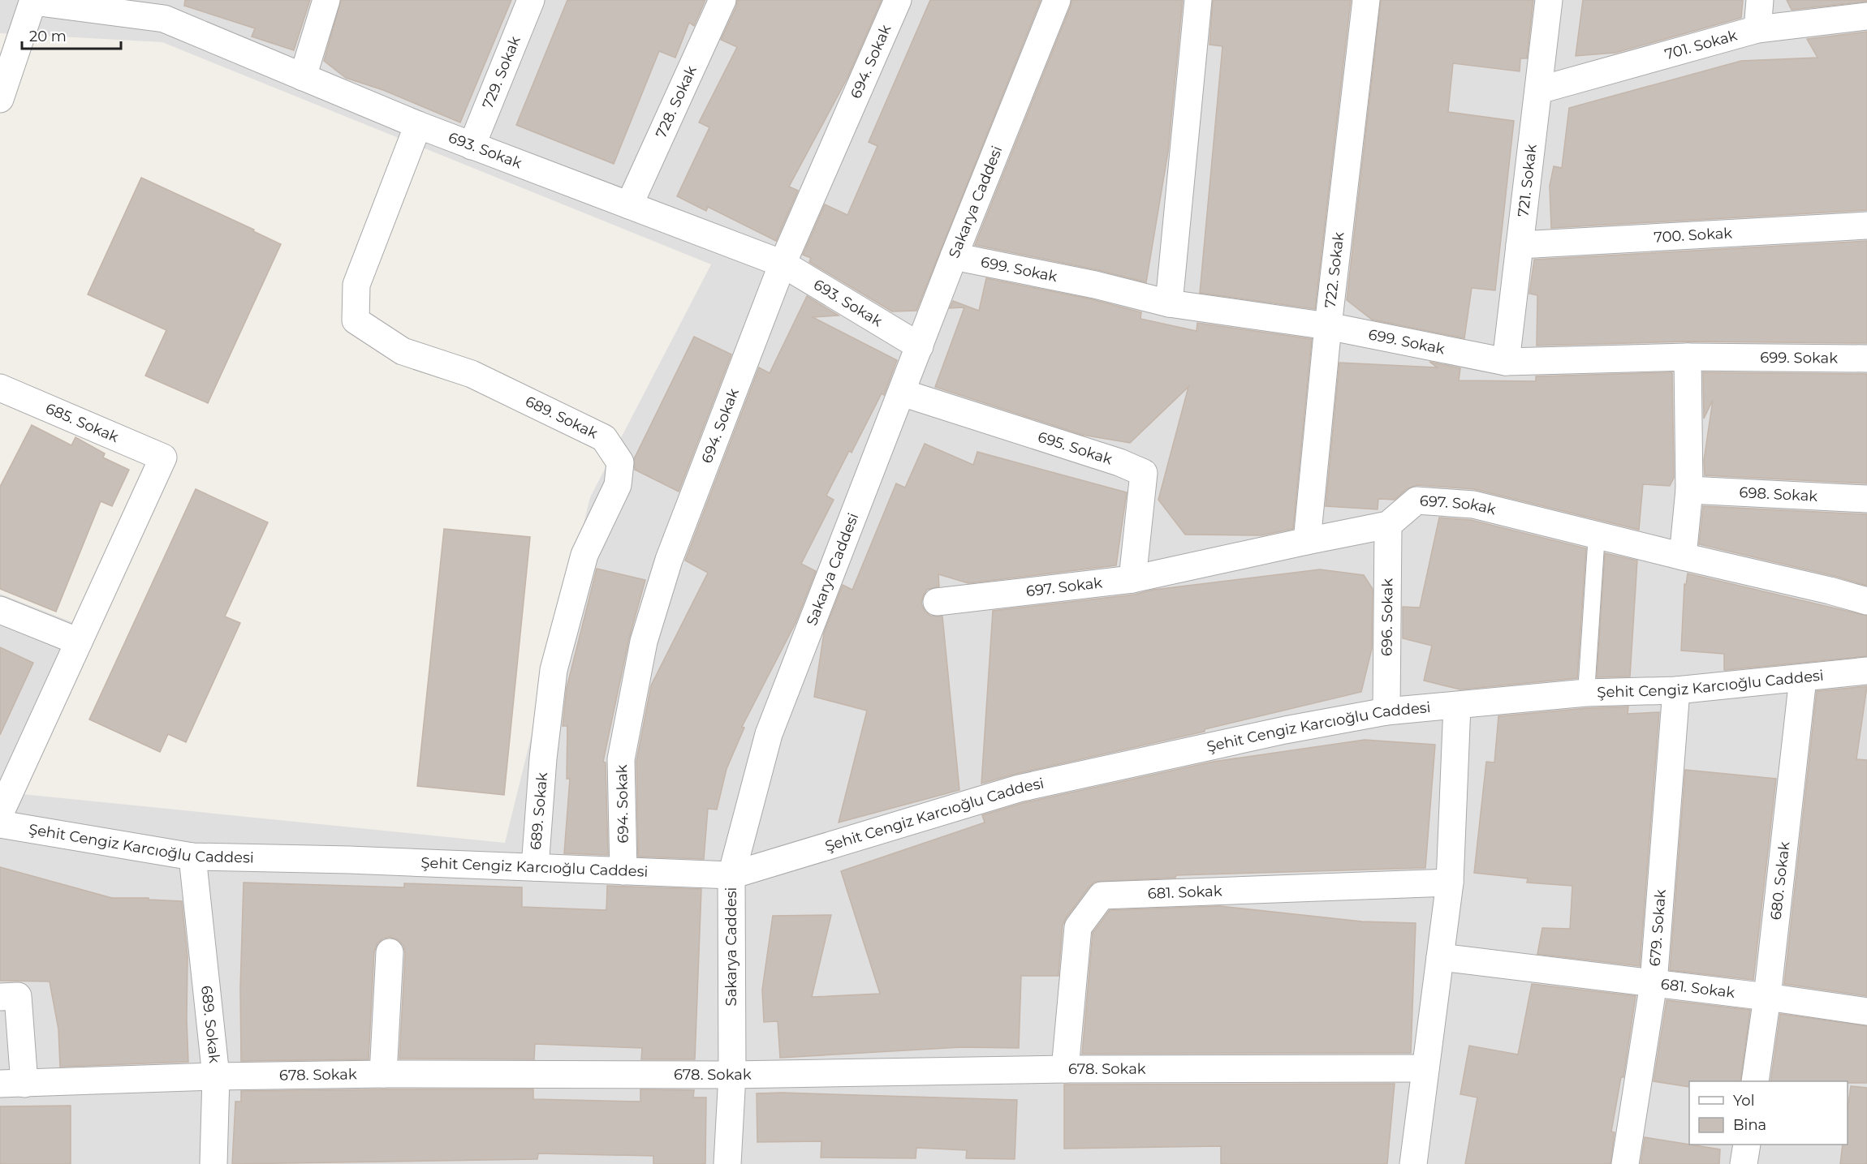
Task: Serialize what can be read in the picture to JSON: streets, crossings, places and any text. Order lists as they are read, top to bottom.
{
  "streets": {
    "street": [
      "701. Sokak",
      "694. Sokak",
      "729. Sokak",
      "728. Sokak",
      "693. Sokak",
      "721. Sokak",
      "Sakarya Caddesi",
      "700. Sokak",
      "699. Sokak",
      "722. Sokak",
      "689. Sokak",
      "685. Sokak",
      "695. Sokak",
      "698. Sokak",
      "697. Sokak",
      "696. Sokak",
      "Şehit Cengiz Karcıoğlu Caddesi",
      "680. Sokak",
      "681. Sokak",
      "679. Sokak",
      "678. Sokak"
    ]
  },
  "crossings": [
    ["701. Sokak", "721. Sokak"],
    ["694. Sokak", "693. Sokak"],
    ["694. Sokak", "Şehit Cengiz Karcıoğlu Caddesi"],
    ["729. Sokak", "693. Sokak"],
    ["728. Sokak", "693. Sokak"],
    ["693. Sokak", "Sakarya Caddesi"],
    ["693. Sokak", "689. Sokak"],
    ["721. Sokak", "700. Sokak"],
    ["721. Sokak", "699. Sokak"],
    ["Sakarya Caddesi", "699. Sokak"],
    ["Sakarya Caddesi", "695. Sokak"],
    ["Sakarya Caddesi", "Şehit Cengiz Karcıoğlu Caddesi"],
    ["Sakarya Caddesi", "678. Sokak"],
    ["699. Sokak", "722. Sokak"],
    ["722. Sokak", "697. Sokak"],
    ["689. Sokak", "Şehit Cengiz Karcıoğlu Caddesi"],
    ["689. Sokak", "678. Sokak"],
    ["695. Sokak", "697. Sokak"],
    ["697. Sokak", "696. Sokak"],
    ["696. Sokak", "Şehit Cengiz Karcıoğlu Caddesi"],
    ["Şehit Cengiz Karcıoğlu Caddesi", "680. Sokak"],
    ["Şehit Cengiz Karcıoğlu Caddesi", "679. Sokak"],
    ["680. Sokak", "681. Sokak"],
    ["681. Sokak", "679. Sokak"],
    ["681. Sokak", "678. Sokak"]
  ],
  "legend": ["Yol", "Bina"],
  "scale_bar": "20 m"
}
